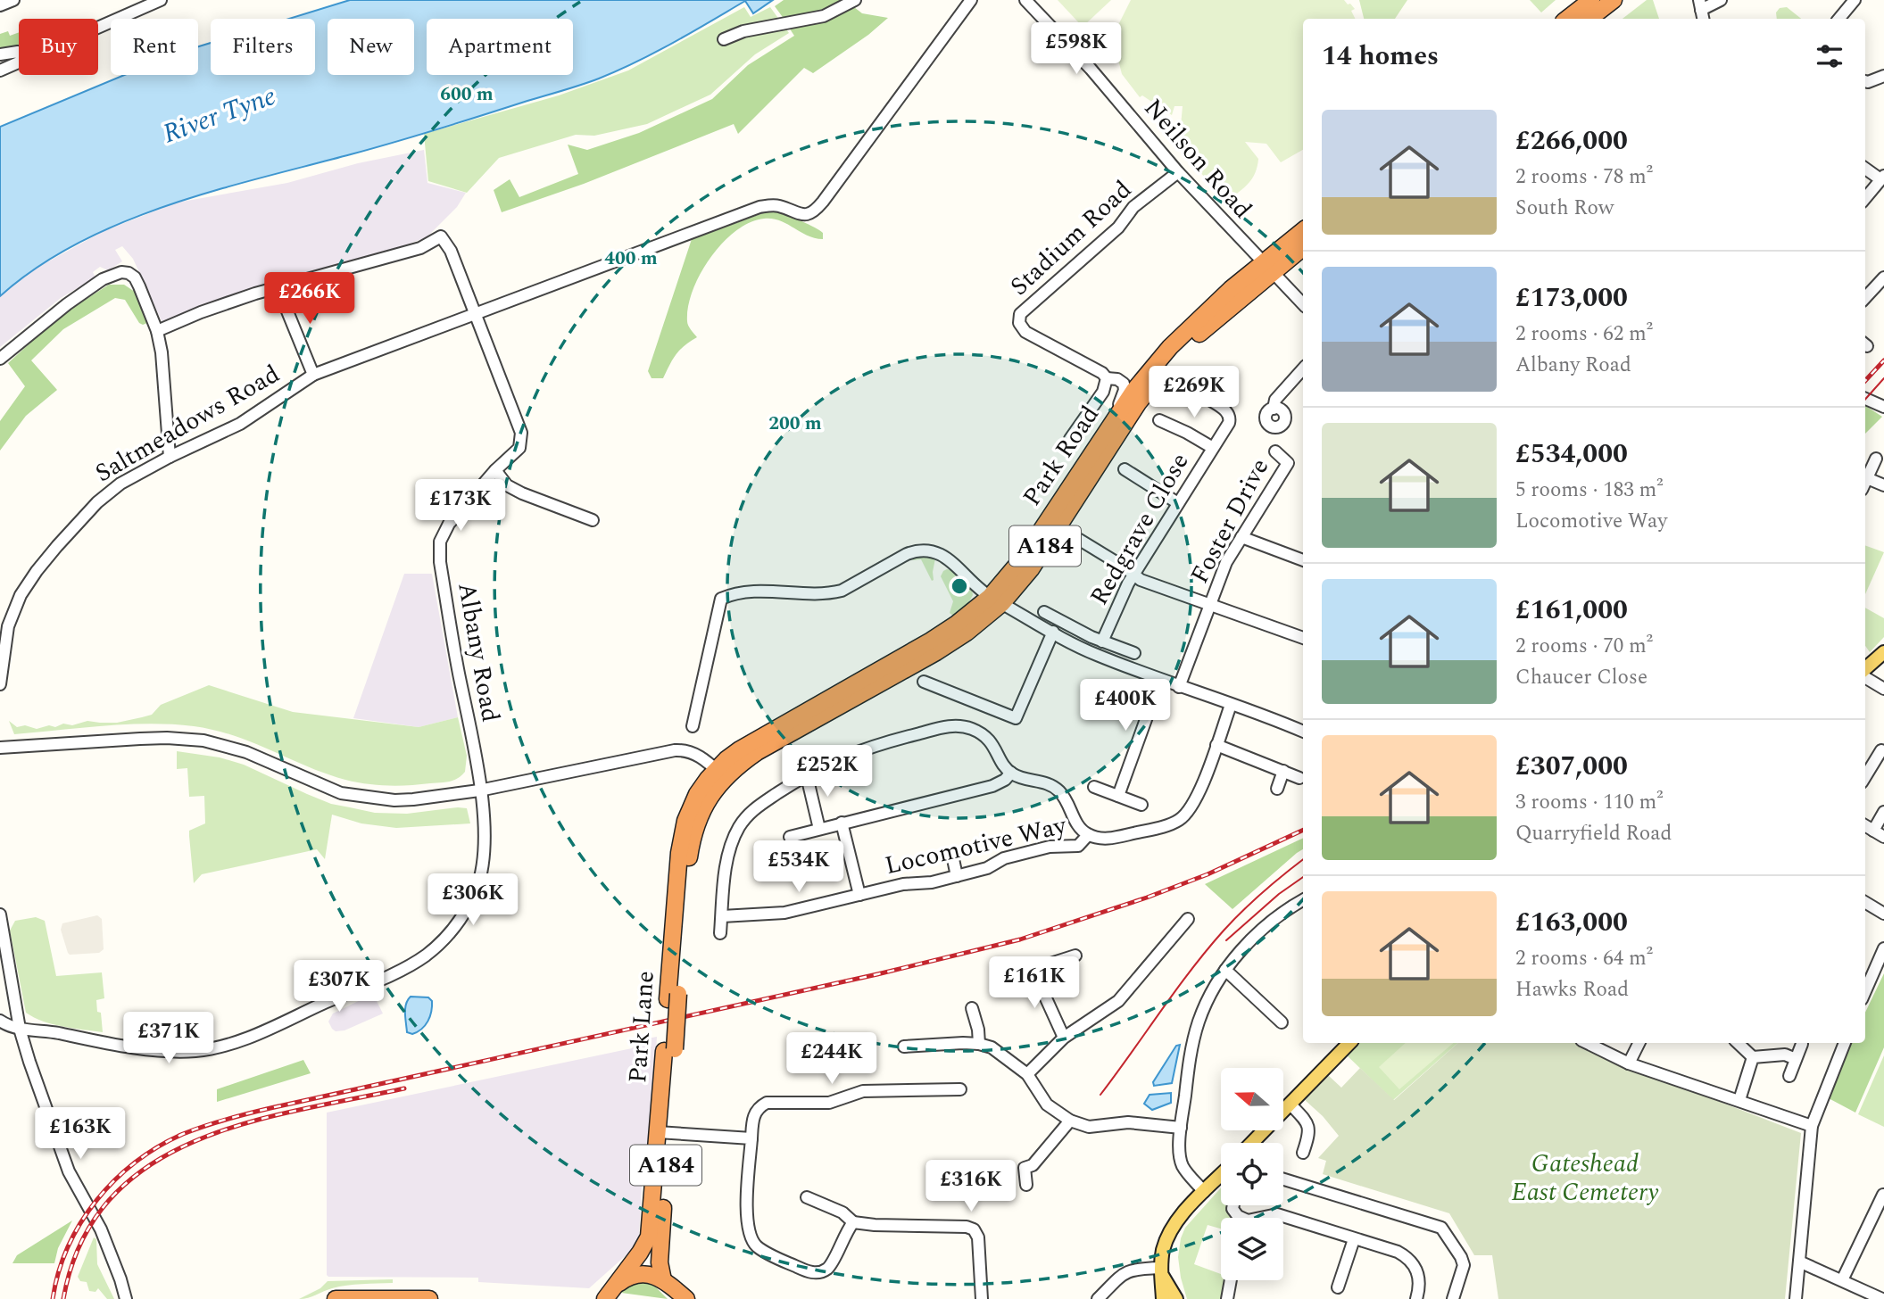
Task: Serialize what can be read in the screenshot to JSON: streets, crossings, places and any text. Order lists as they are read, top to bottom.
{
  "streets": {
    "highway": ["Park Road", "A184", "Park Lane"],
    "street": [
      "Neilson Road",
      "Stadium Road",
      "Saltmeadows Road",
      "Foster Drive",
      "Redgrave Close",
      "Albany Road",
      "Locomotive Way"
    ]
  },
  "crossings": [
    ["Neilson Road", "Stadium Road"],
    ["Neilson Road", "Park Road"],
    ["Saltmeadows Road", "Albany Road"],
    ["Park Road", "Park Lane"]
  ],
  "water": ["River Tyne"],
  "parks": ["Gateshead East Cemetery"],
  "north": "left",
  "page": {
    "chip": [
      "Buy",
      "Rent",
      "Filters",
      "New",
      "Apartment"
    ],
    "heading": "14 homes",
    "price": [
      "£598K",
      "£266K",
      "£269K",
      "£173K",
      "£400K",
      "£252K",
      "£534K",
      "£306K",
      "£161K",
      "£307K",
      "£371K",
      "£244K",
      "£163K",
      "£316K"
    ],
    "list": [
      {
        "name": "£266,000",
        "note": "2 rooms · 78 m² · South Row"
      },
      {
        "name": "£173,000",
        "note": "2 rooms · 62 m² · Albany Road"
      },
      {
        "name": "£534,000",
        "note": "5 rooms · 183 m² · Locomotive Way"
      },
      {
        "name": "£161,000",
        "note": "2 rooms · 70 m² · Chaucer Close"
      },
      {
        "name": "£307,000",
        "note": "3 rooms · 110 m² · Quarryfield Road"
      },
      {
        "name": "£163,000",
        "note": "2 rooms · 64 m² · Hawks Road"
      }
    ]
  },
  "rings": ["600 m", "400 m", "200 m"]
}
